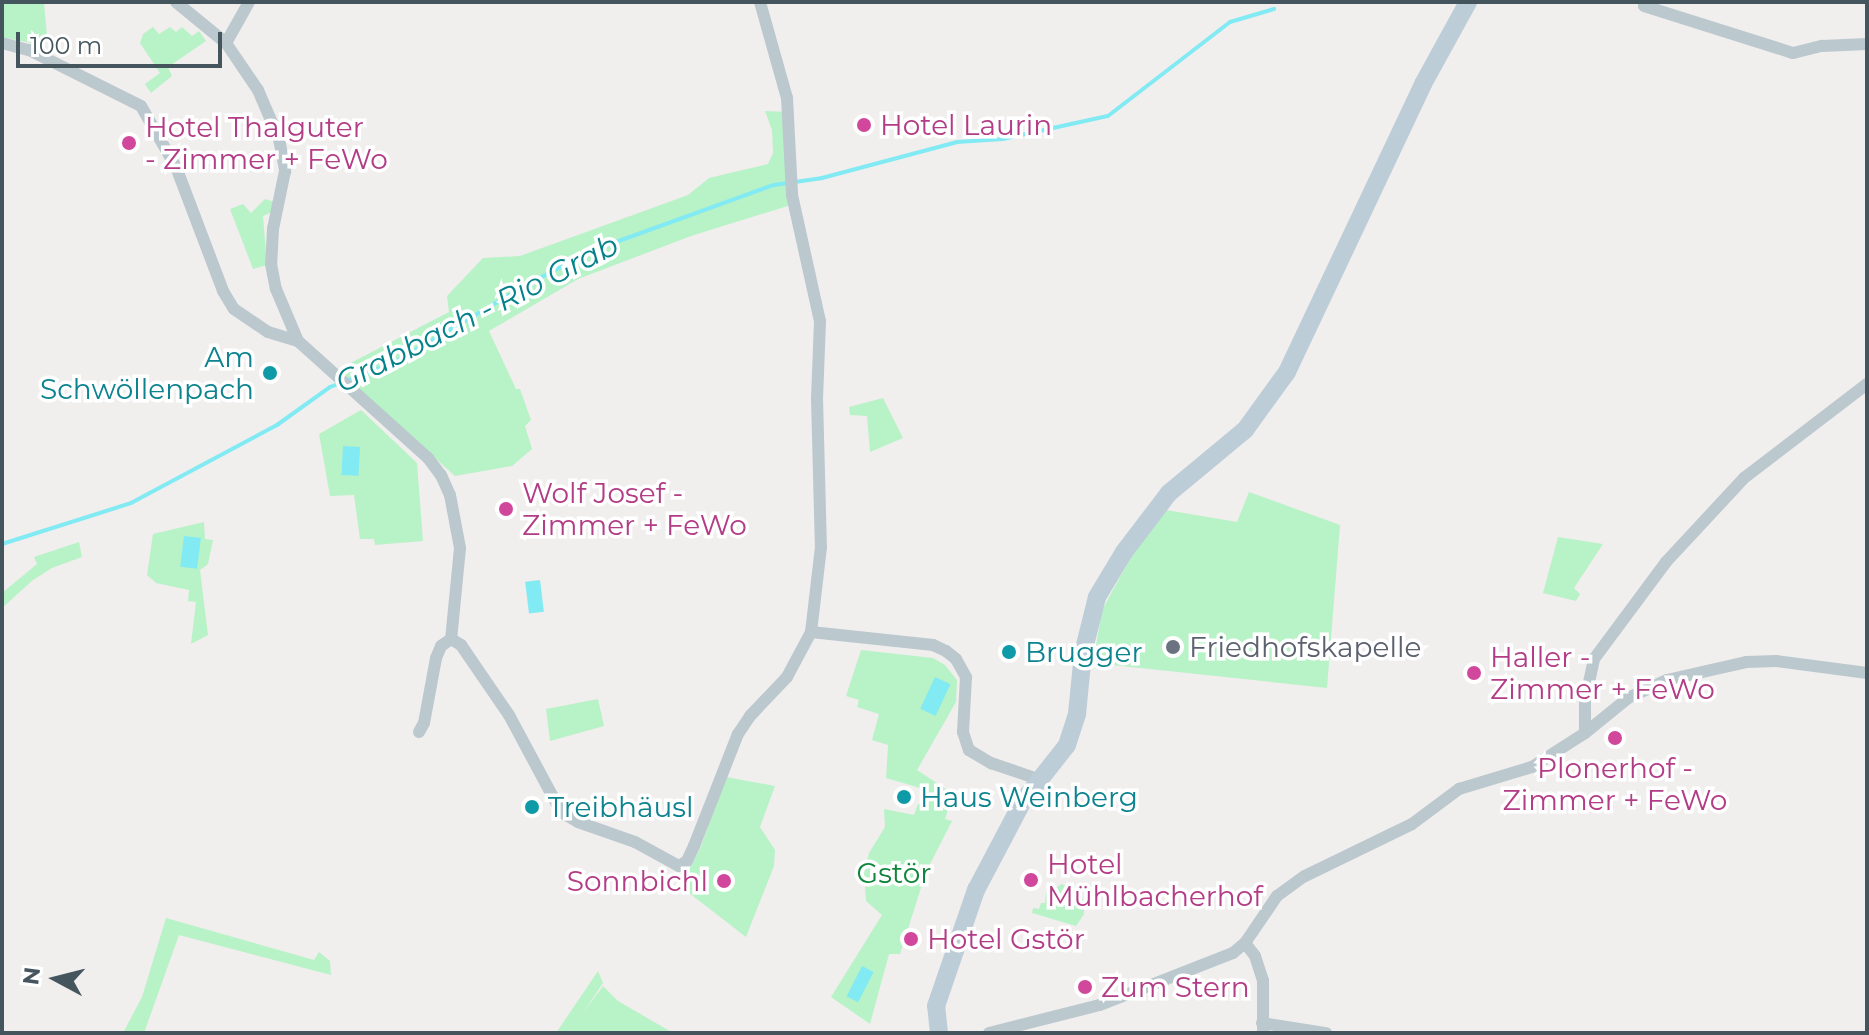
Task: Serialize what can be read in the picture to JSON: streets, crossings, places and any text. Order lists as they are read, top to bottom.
{
  "water": ["Grabbach - Rio Grab"],
  "parks": ["Gstör"],
  "places": [
    "Hotel Laurin",
    "Hotel Thalguter - Zimmer + FeWo",
    "Am Schwöllenpach",
    "Wolf Josef - Zimmer + FeWo",
    "Friedhofskapelle",
    "Brugger",
    "Haller - Zimmer + FeWo",
    "Plonerhof - Zimmer + FeWo",
    "Haus Weinberg",
    "Treibhäusl",
    "Hotel Mühlbacherhof",
    "Sonnbichl",
    "Hotel Gstör",
    "Zum Stern"
  ],
  "scale_bar": "100 m",
  "north": "left"
}
